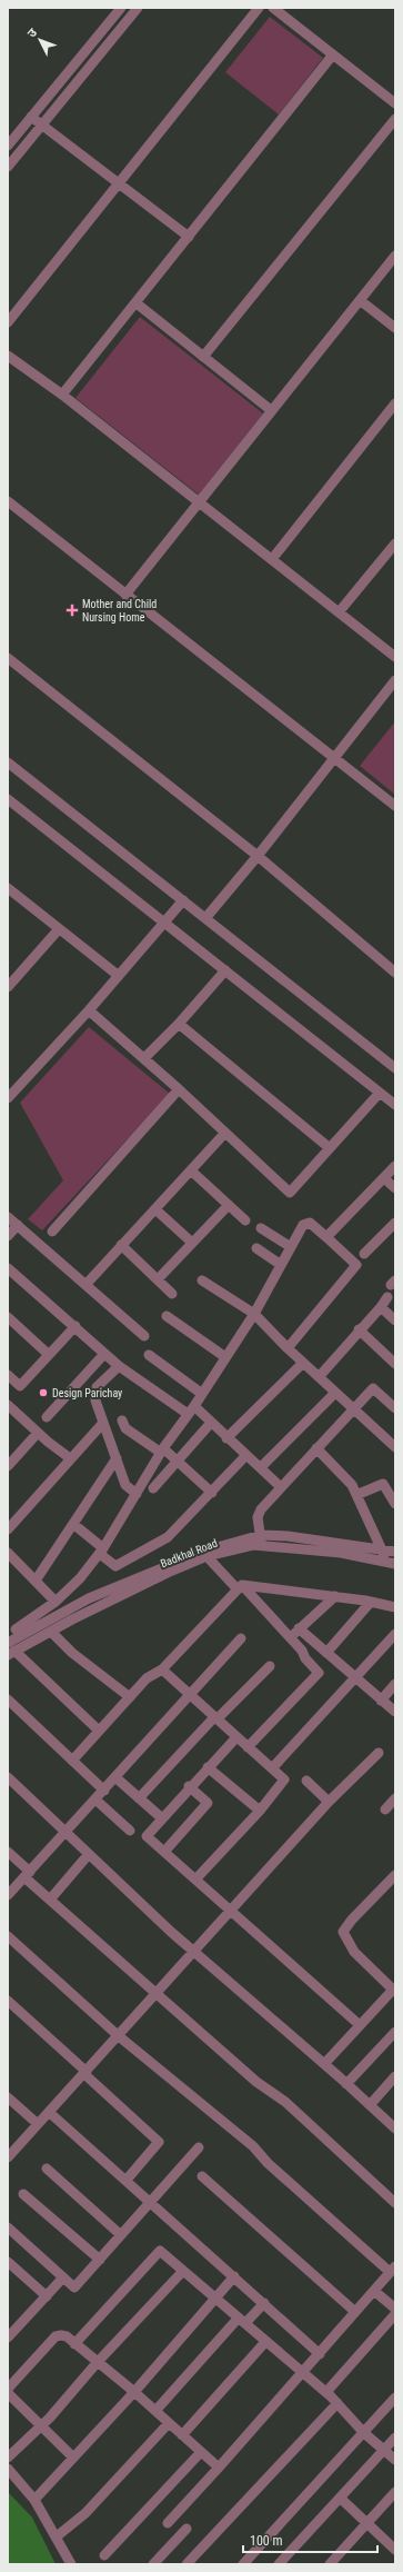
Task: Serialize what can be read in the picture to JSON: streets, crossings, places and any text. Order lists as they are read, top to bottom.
{
  "streets": {
    "street": ["Badkhal Road"]
  },
  "places": {
    "health": ["Mother and Child Nursing Home"],
    "other": ["Design Parichay"]
  },
  "scale_bar": "100 m",
  "north": "top left"
}
